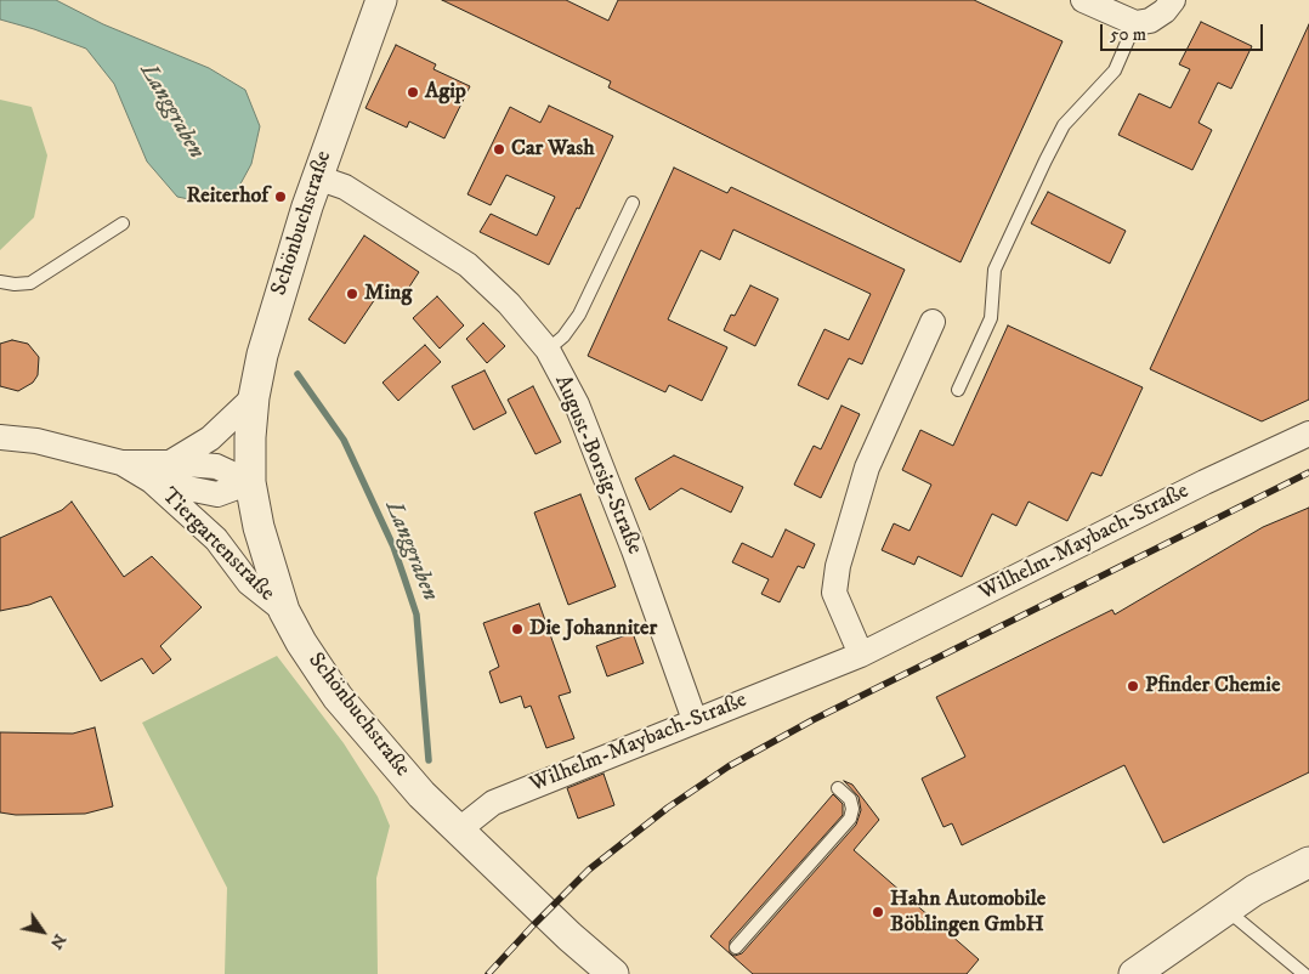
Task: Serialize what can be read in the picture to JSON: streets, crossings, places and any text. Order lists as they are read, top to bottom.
{
  "streets": {
    "street": [
      "Schönbuchstraße",
      "August-Borsig-Straße",
      "Wilhelm-Maybach-Straße",
      "Tiergartenstraße"
    ]
  },
  "crossings": [
    ["Schönbuchstraße", "August-Borsig-Straße"],
    ["Schönbuchstraße", "Wilhelm-Maybach-Straße"],
    ["Schönbuchstraße", "Tiergartenstraße"],
    ["August-Borsig-Straße", "Wilhelm-Maybach-Straße"]
  ],
  "water": ["Langgraben"],
  "places": [
    "Agip",
    "Car Wash",
    "Reiterhof",
    "Ming",
    "Die Johanniter",
    "Pfinder Chemie",
    "Hahn Automobile Böblingen GmbH"
  ],
  "scale_bar": "50 m",
  "north": "bottom right"
}
